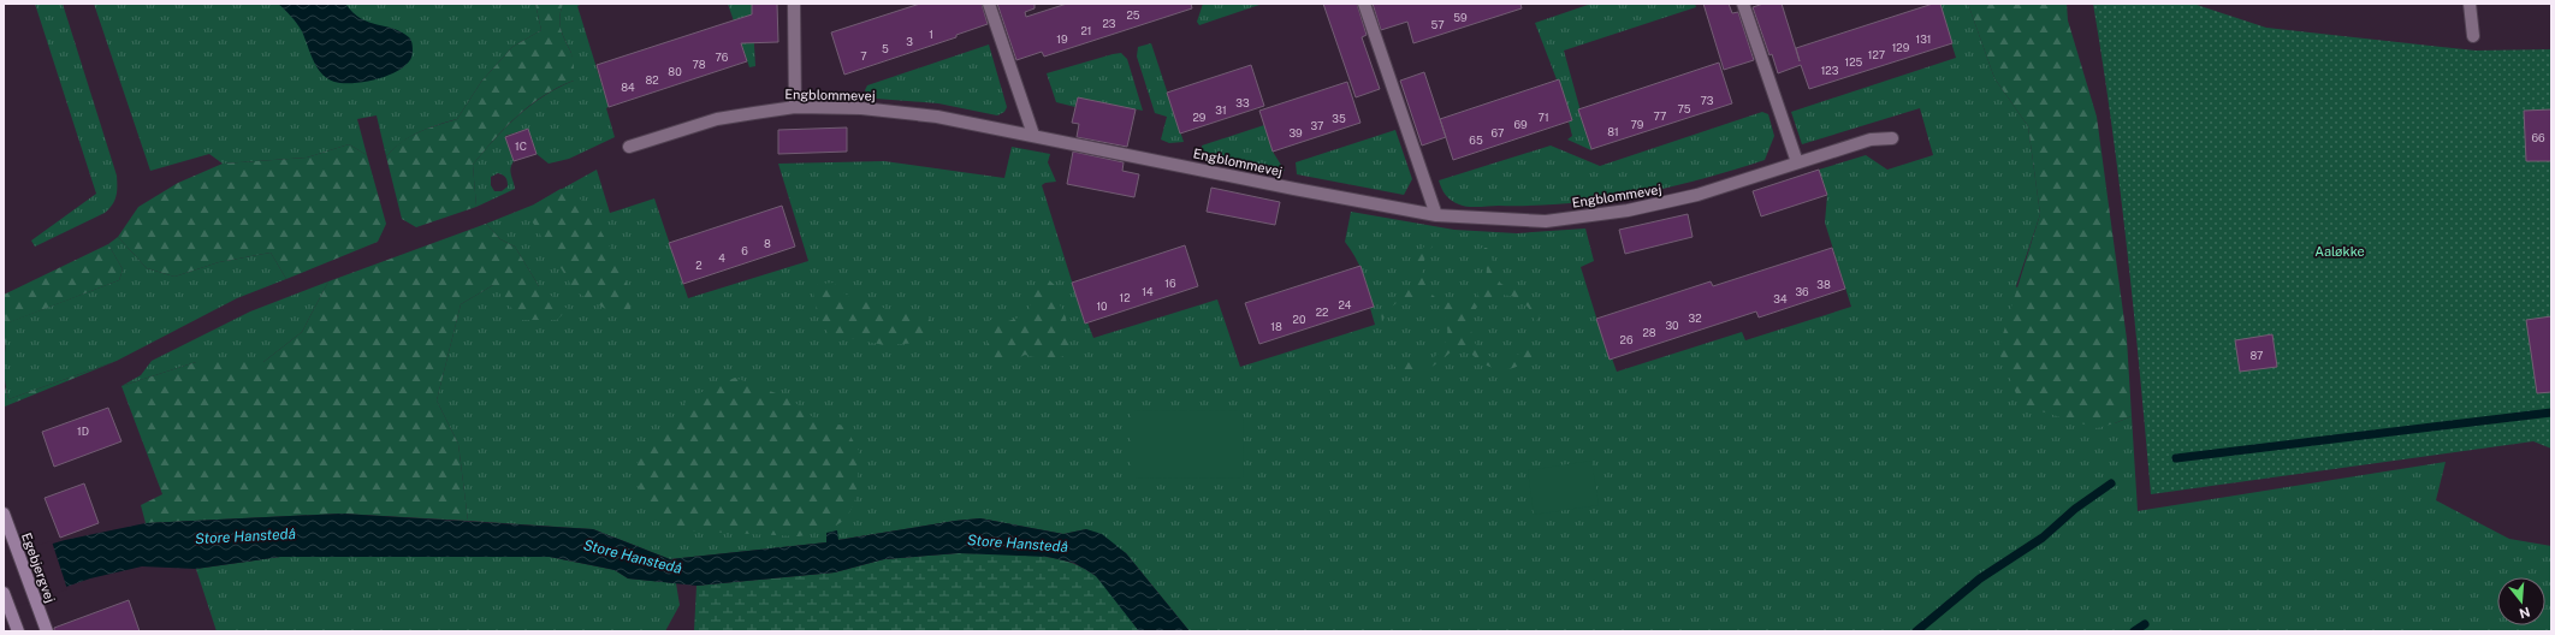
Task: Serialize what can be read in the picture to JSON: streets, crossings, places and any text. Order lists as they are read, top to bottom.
{
  "streets": {
    "street": ["Engblommevej", "Egebjergvej"]
  },
  "water": ["Store Hanstedå"],
  "parks": ["Aaløkke"],
  "house_numbers": [
    "25",
    "59",
    "23",
    "57",
    "21",
    "1",
    "19",
    "131",
    "3",
    "129",
    "5",
    "127",
    "7",
    "76",
    "125",
    "78",
    "123",
    "80",
    "82",
    "84",
    "73",
    "33",
    "75",
    "31",
    "77",
    "29",
    "71",
    "35",
    "69",
    "79",
    "37",
    "81",
    "39",
    "67",
    "66",
    "65",
    "1C",
    "8",
    "6",
    "4",
    "2",
    "16",
    "38",
    "14",
    "36",
    "12",
    "34",
    "24",
    "10",
    "22",
    "32",
    "20",
    "30",
    "18",
    "28",
    "26",
    "87",
    "1D"
  ],
  "north": "bottom"
}
